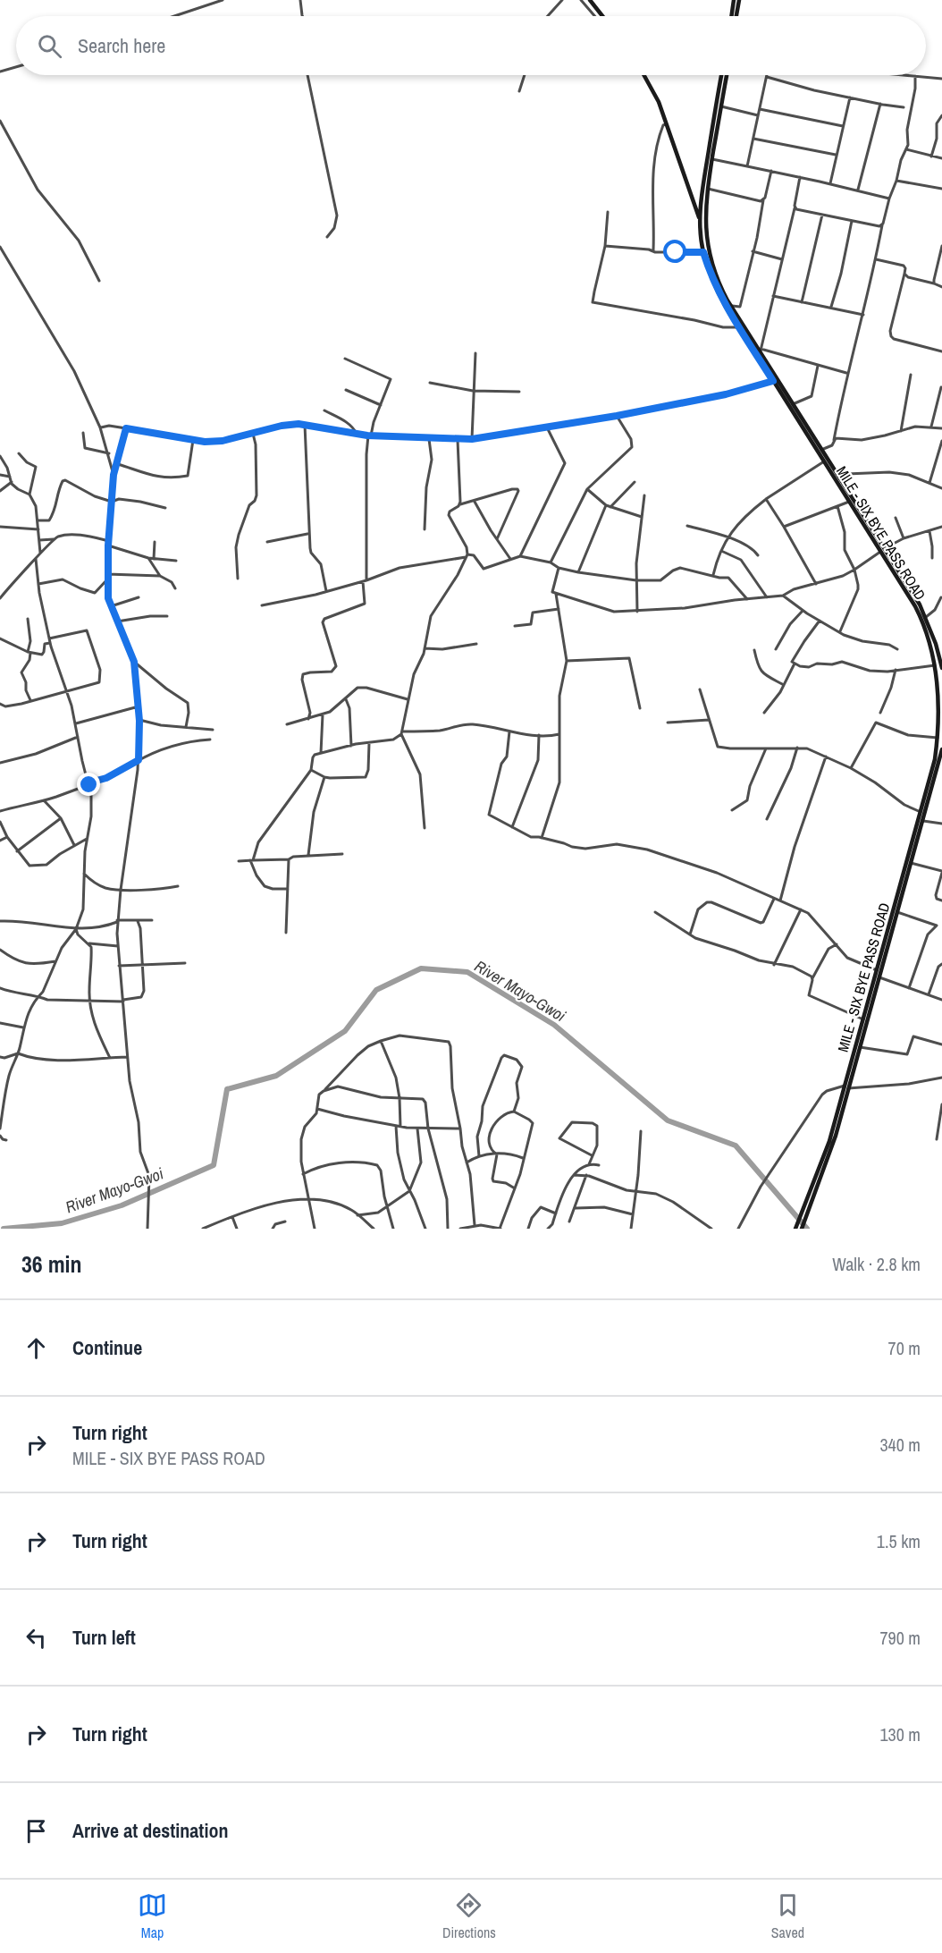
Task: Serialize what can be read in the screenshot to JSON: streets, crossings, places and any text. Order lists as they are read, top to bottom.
{
  "streets": {
    "street": ["MILE - SIX BYE PASS ROAD"]
  },
  "water": ["River Mayo-Gwoi"],
  "page": {
    "search": "Search here",
    "heading": ["36 min", "Walk · 2.8 km"],
    "list": [
      ["Continue", "70 m"],
      ["Turn right", "MILE - SIX BYE PASS ROAD", "340 m"],
      ["Turn right", "1.5 km"],
      ["Turn left", "790 m"],
      ["Turn right", "130 m"],
      "Arrive at destination"
    ],
    "nav": ["Map", "Directions", "Saved"]
  }
}
